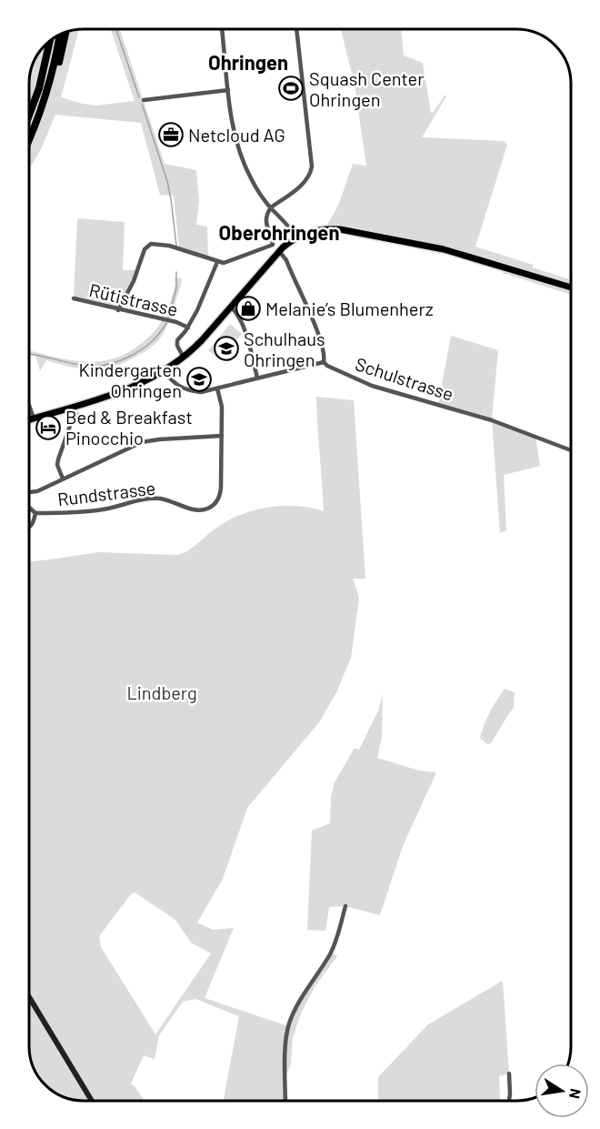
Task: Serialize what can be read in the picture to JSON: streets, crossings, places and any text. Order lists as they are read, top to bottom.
{
  "streets": {
    "street": ["Rütistrasse", "Schulstrasse", "Rundstrasse"]
  },
  "districts": ["Ohringen", "Oberohringen"],
  "parks": ["Lindberg"],
  "places": {
    "sports": ["Squash Center Ohringen"],
    "office": ["Netcloud AG"],
    "shop": ["Melanie’s Blumenherz"],
    "school or university": ["Schulhaus Ohringen", "Kindergarten Ohringen"],
    "hotel": ["Bed & Breakfast Pinocchio"]
  },
  "north": "right"
}
